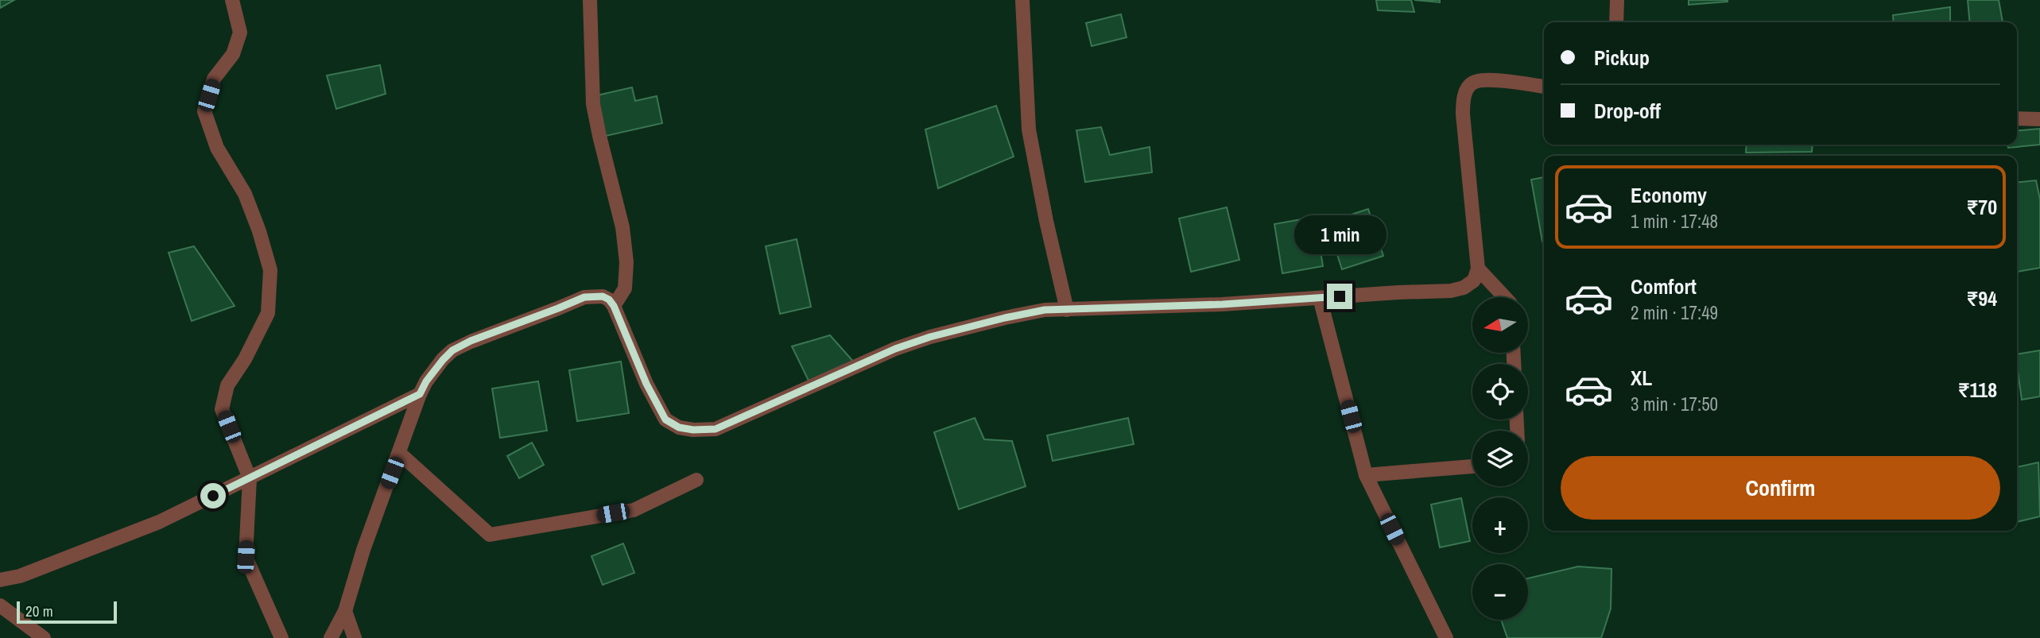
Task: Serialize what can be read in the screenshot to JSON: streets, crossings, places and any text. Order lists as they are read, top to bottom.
{
  "scale_bar": "20 m",
  "north": "left",
  "page": {
    "banner": ["Pickup", "Drop-off"],
    "list": [
      {
        "name": "Economy",
        "note": "1 min · 17:48",
        "value": "₹70"
      },
      {
        "name": "Comfort",
        "note": "2 min · 17:49",
        "value": "₹94"
      },
      {
        "name": "XL",
        "note": "3 min · 17:50",
        "value": "₹118"
      }
    ],
    "bubble": "1 min",
    "map_buttons": ["+", "−"],
    "buttons": "Confirm",
    "scale": "20 m"
  }
}
